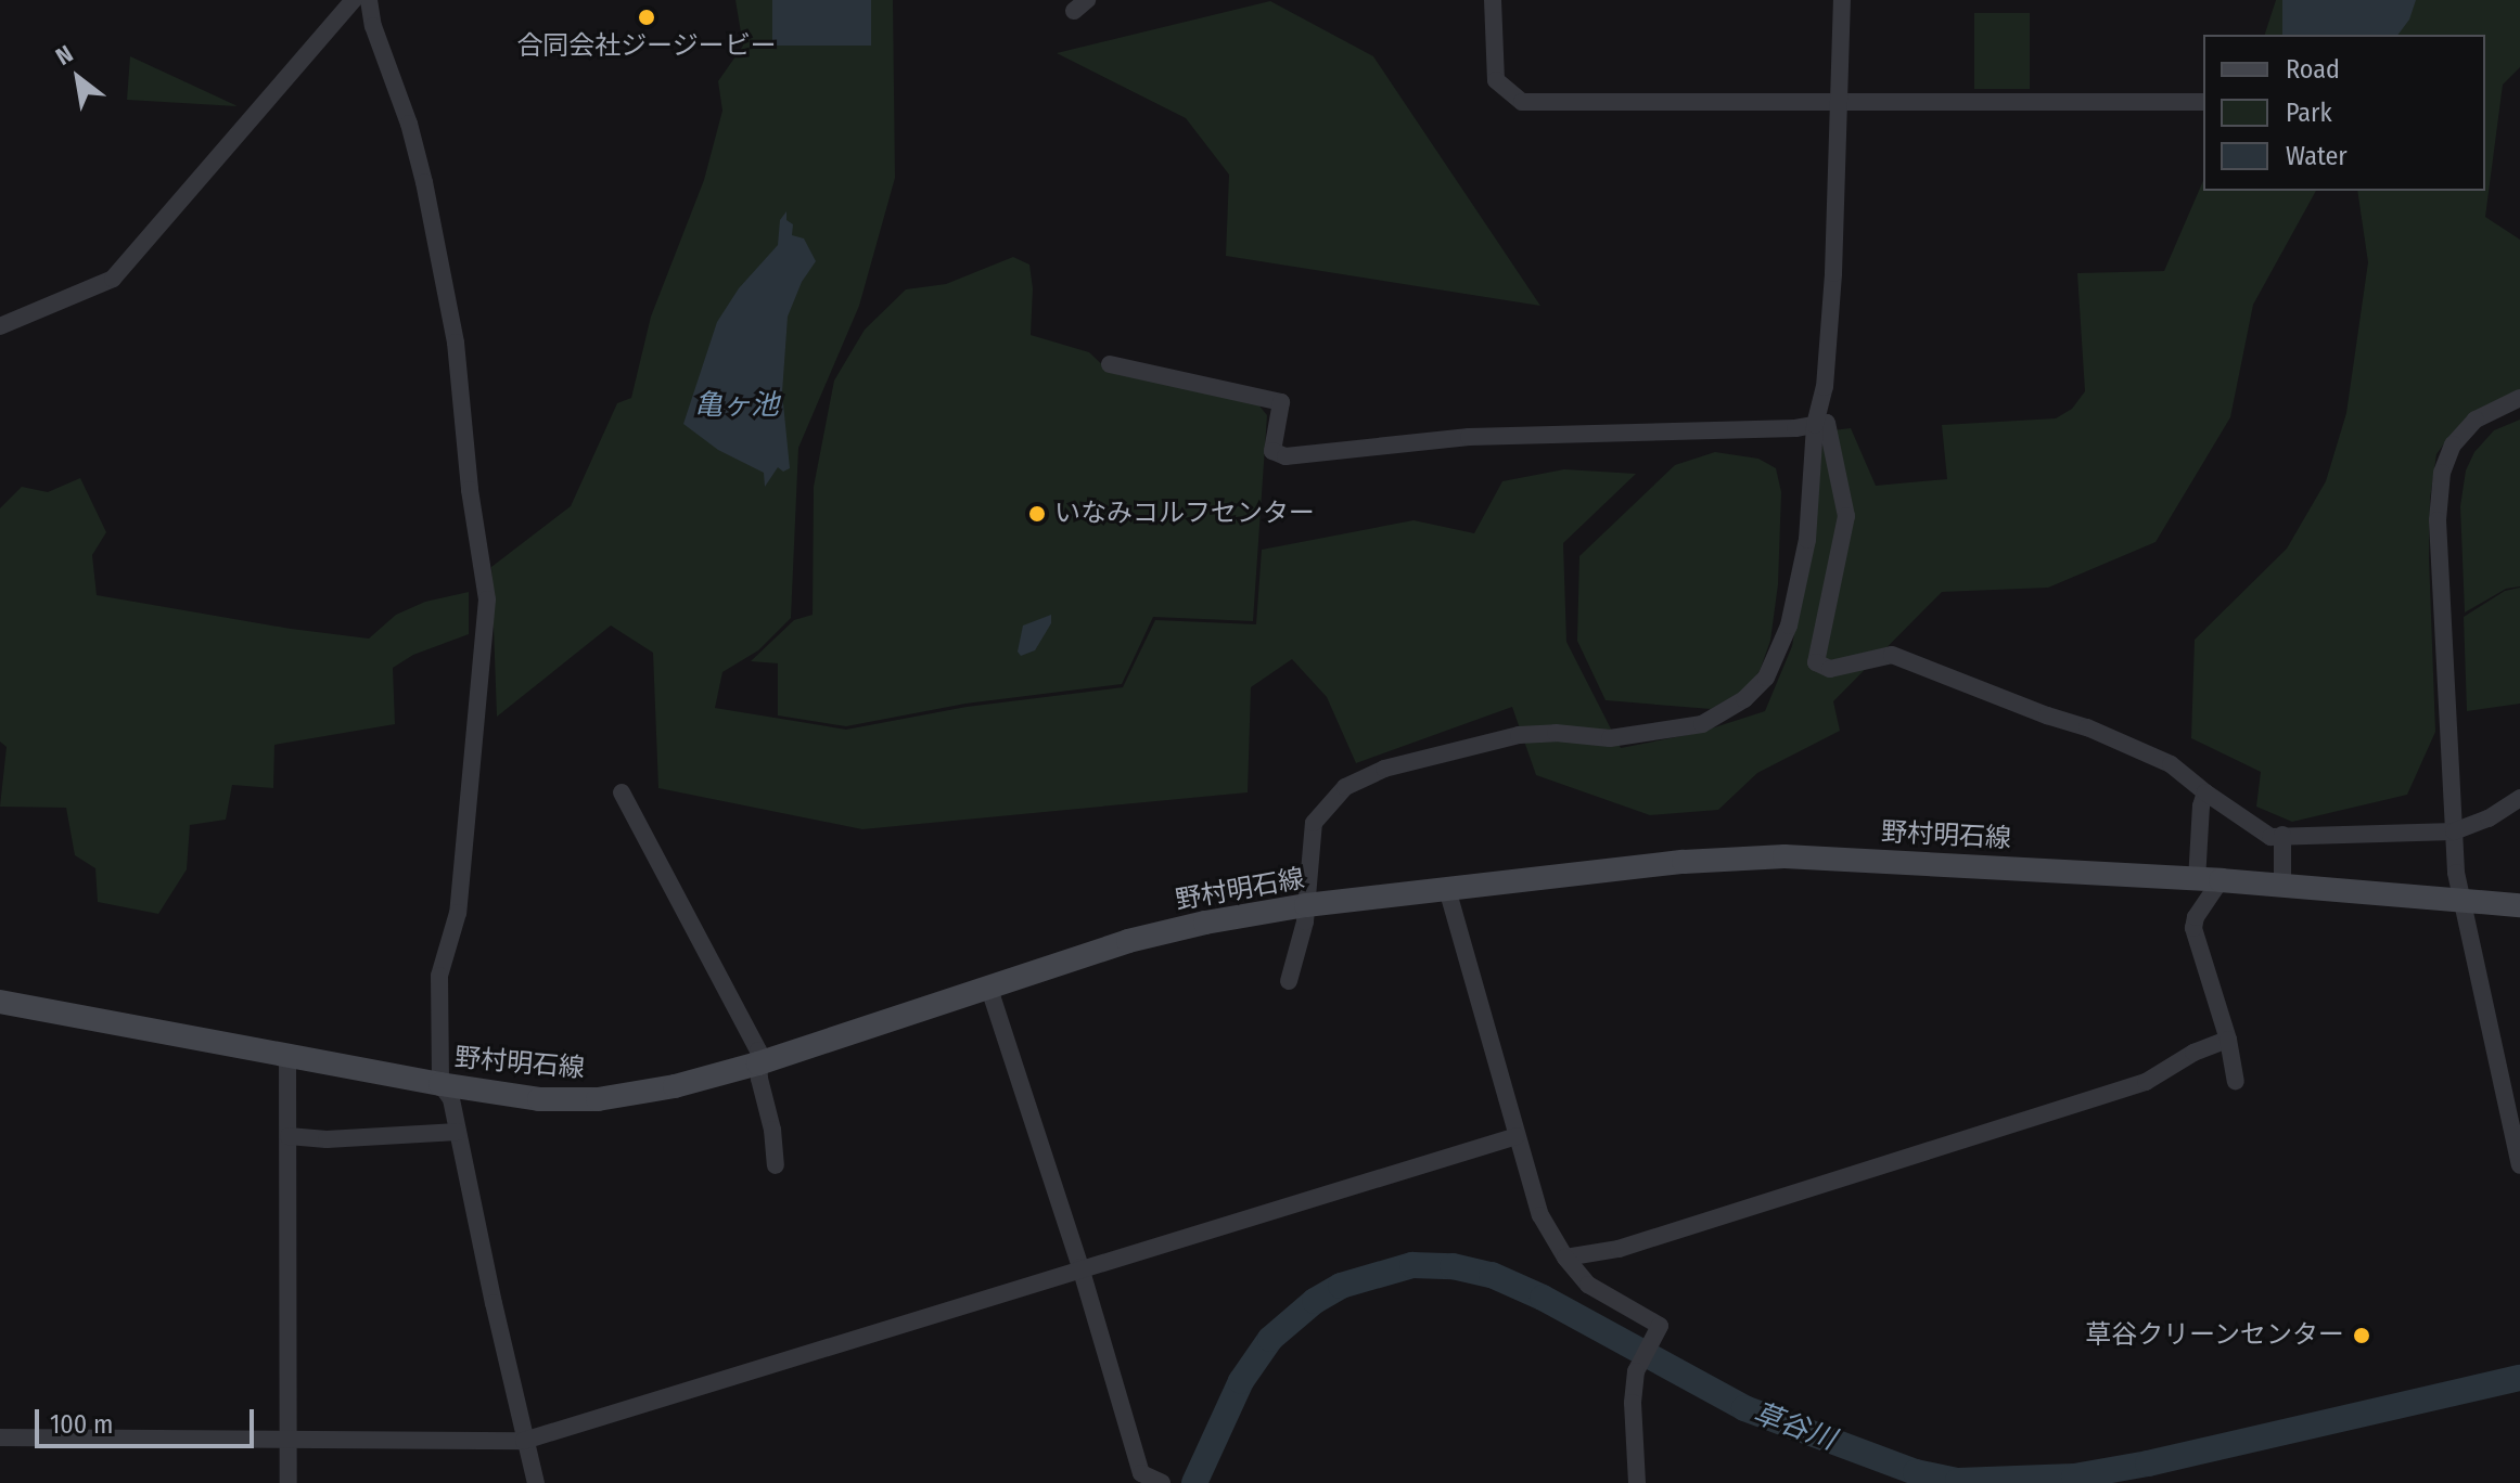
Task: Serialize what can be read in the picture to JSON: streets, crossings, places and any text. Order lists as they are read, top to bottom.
{
  "streets": {
    "main road": ["野村明石線"]
  },
  "water": ["亀ヶ池", "草谷川"],
  "places": ["合同会社ジージービー", "いなみコルフセンター", "草谷クリーンセンター"],
  "legend": ["Road", "Park", "Water"],
  "scale_bar": "100 m",
  "north": "top left"
}
